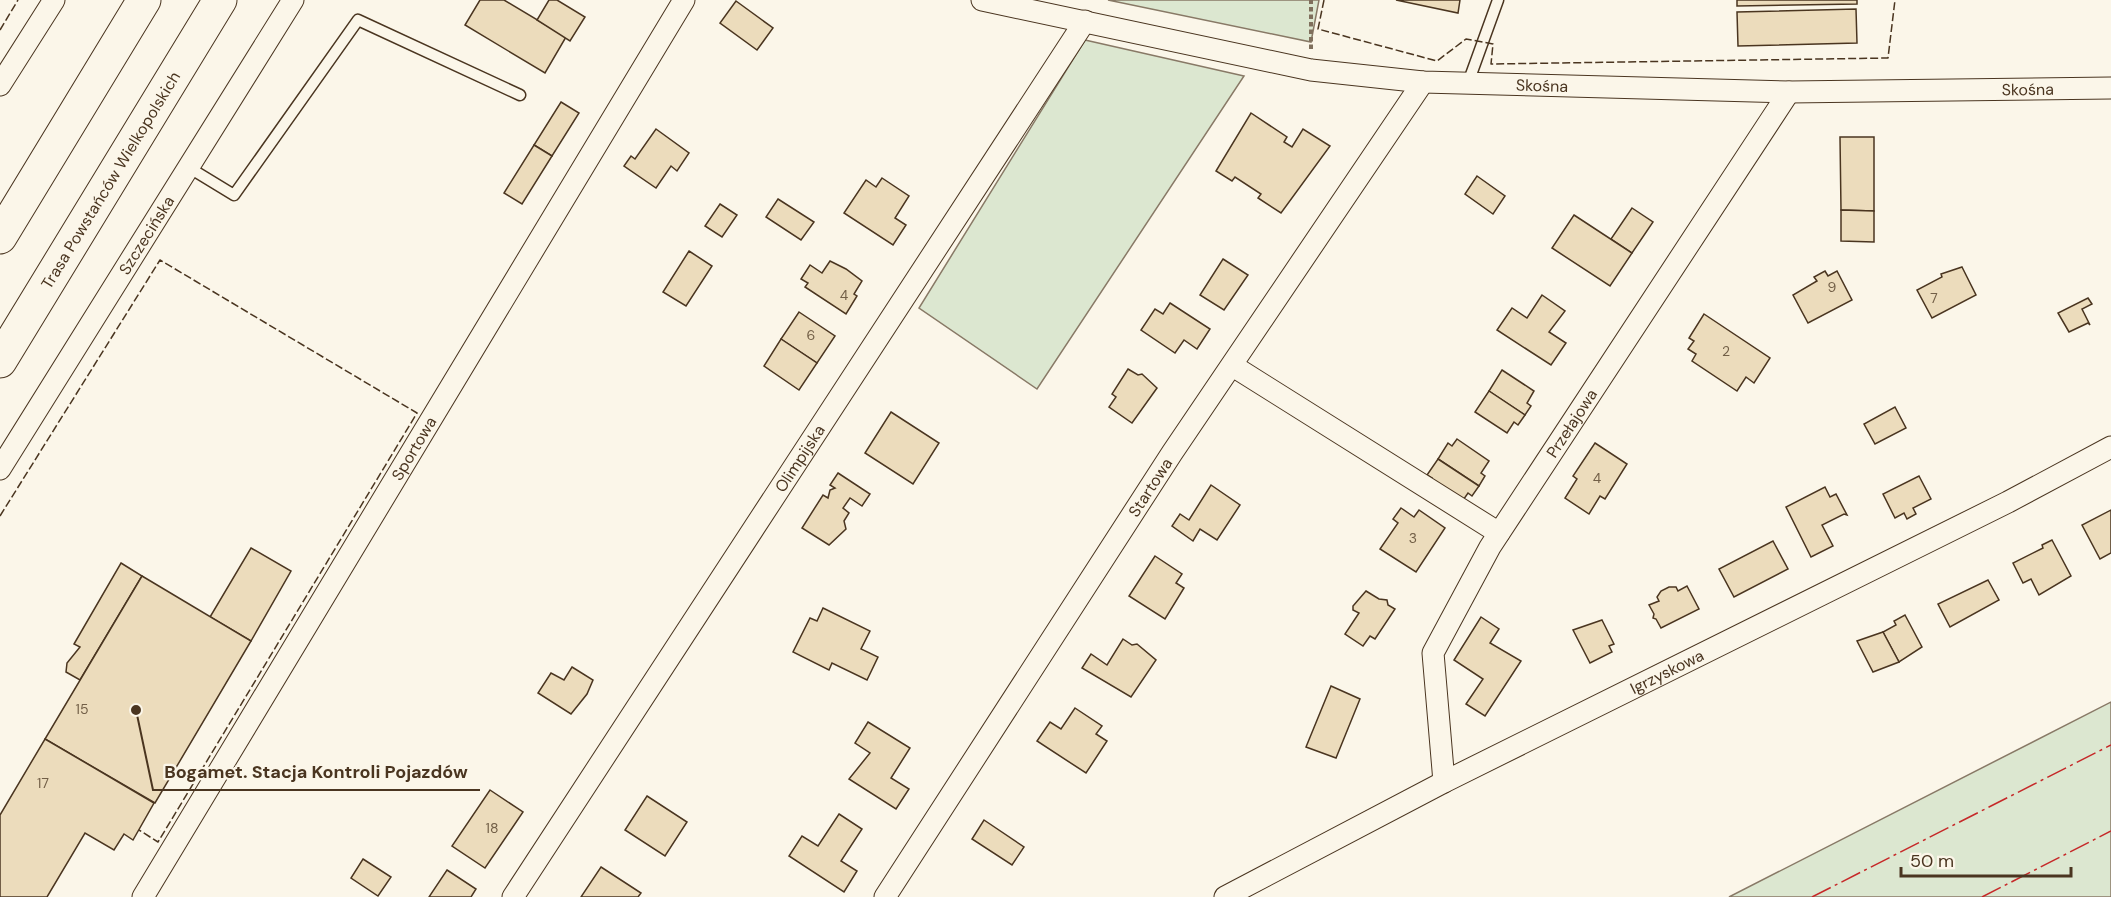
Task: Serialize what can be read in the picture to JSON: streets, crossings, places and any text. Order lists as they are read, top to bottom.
{
  "streets": {
    "highway": ["Trasa Powstańców Wielkopolskich"],
    "street": [
      "Skośna",
      "Szczecińska",
      "Przełajowa",
      "Sportowa",
      "Olimpijska",
      "Startowa",
      "Igrzyskowa"
    ]
  },
  "crossings": [
    ["Skośna", "Przełajowa"],
    ["Skośna", "Olimpijska"],
    ["Skośna", "Startowa"],
    ["Przełajowa", "Igrzyskowa"]
  ],
  "places": ["Bogamet. Stacja Kontroli Pojazdów"],
  "house_numbers": [
    "9",
    "4",
    "7",
    "6",
    "2",
    "4",
    "3",
    "15",
    "17",
    "18"
  ],
  "scale_bar": "50 m"
}
